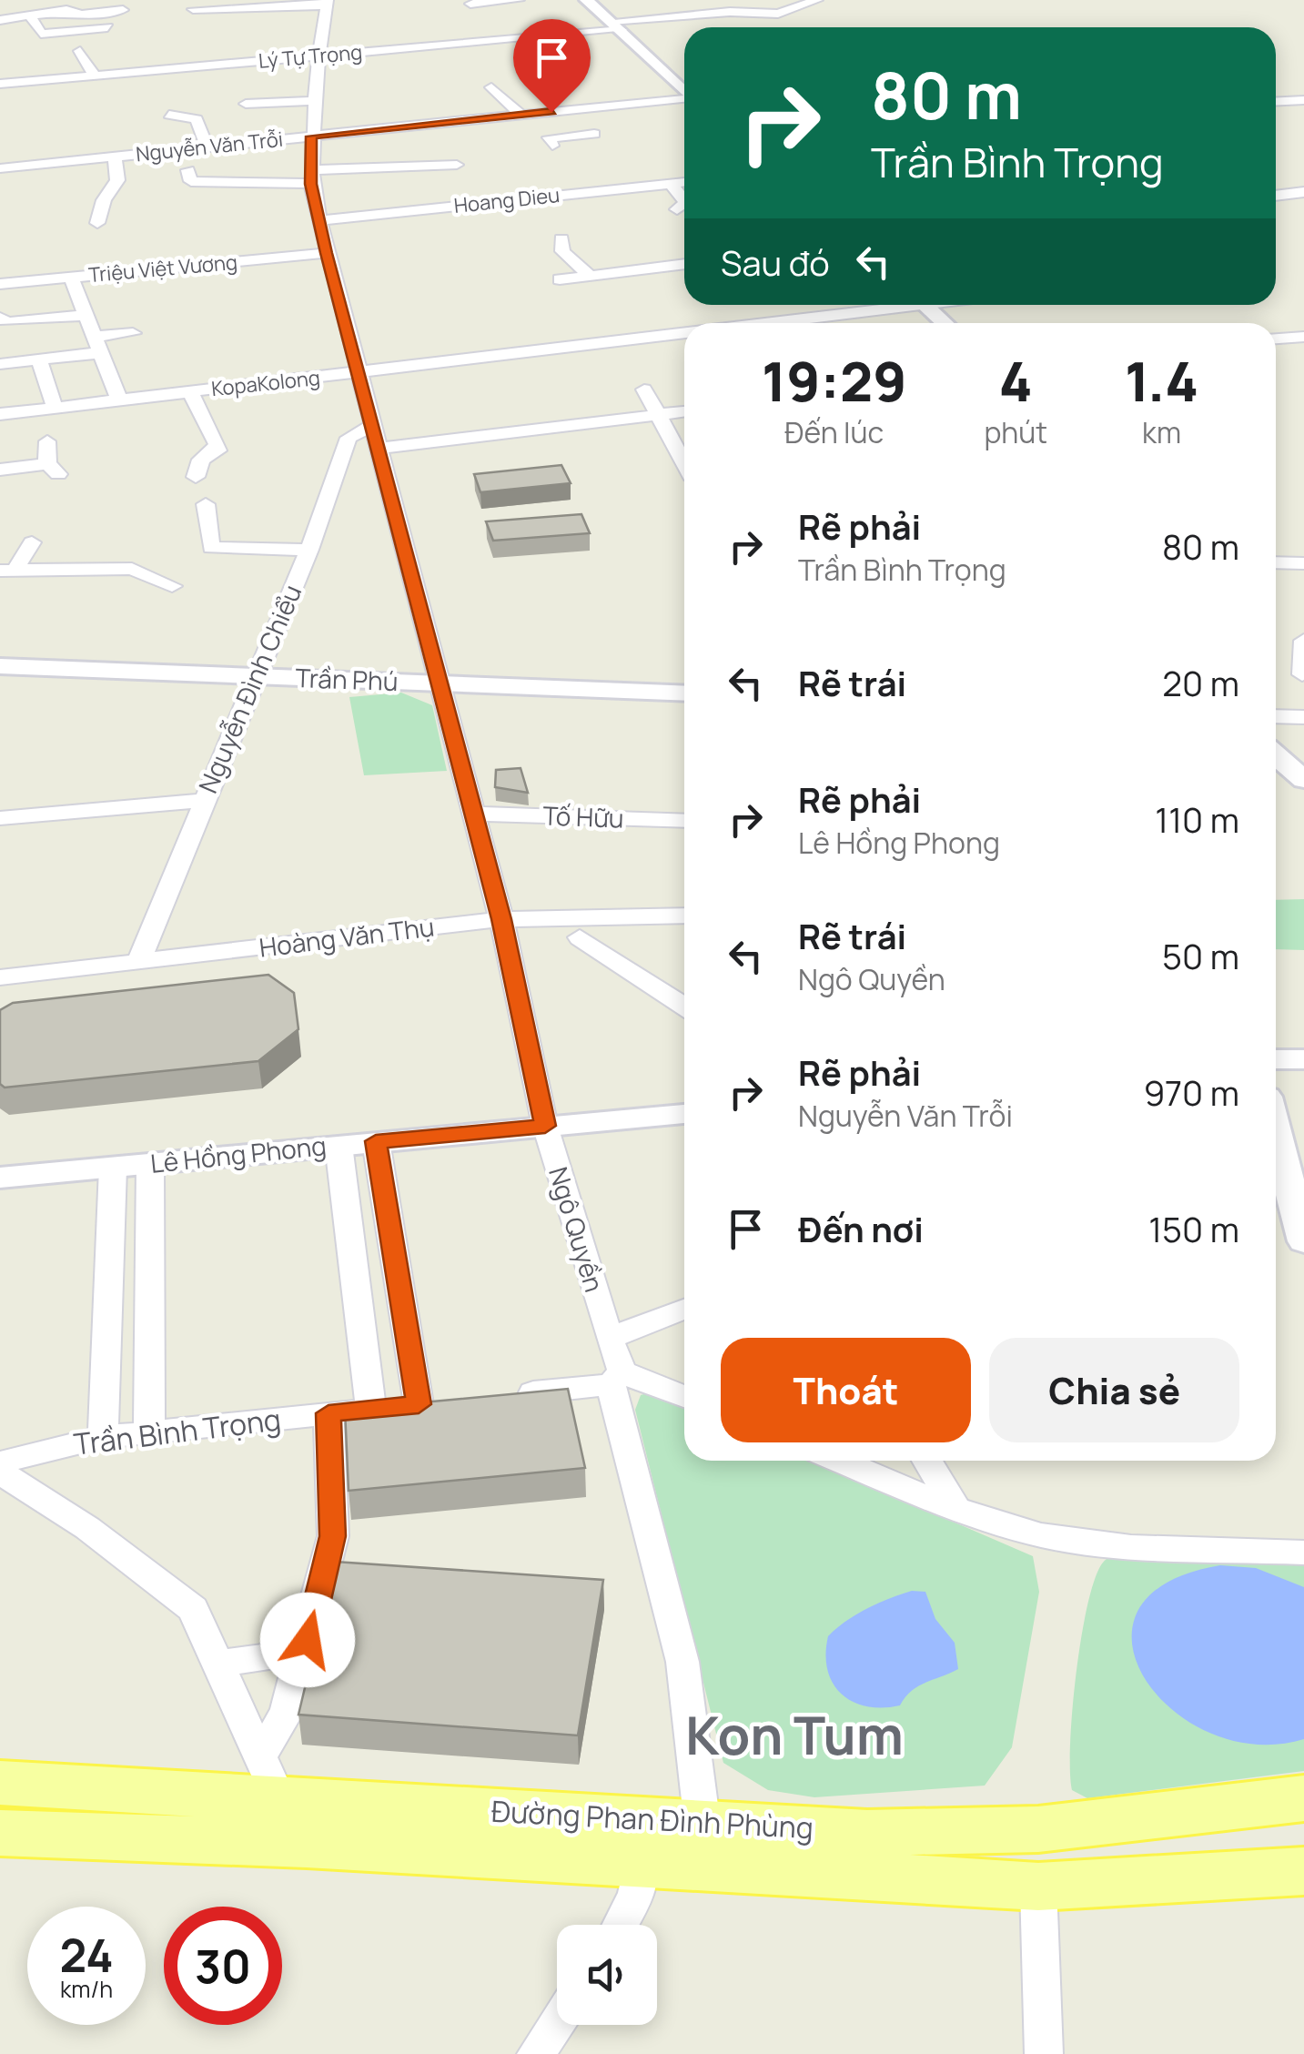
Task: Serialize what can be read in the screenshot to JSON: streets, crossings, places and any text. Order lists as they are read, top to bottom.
{
  "streets": {
    "main road": ["Đường Phan Đình Phùng"],
    "street": [
      "Lý Tự Trọng",
      "Nguyễn Văn Trỗi",
      "Hoang Dieu",
      "Triệu Việt Vương",
      "KopaKolong",
      "Trần Phú",
      "Nguyễn Đình Chiểu",
      "Tố Hữu",
      "Hoàng Văn Thụ",
      "Lê Hồng Phong",
      "Ngô Quyền",
      "Trần Bình Trọng"
    ]
  },
  "crossings": [
    ["Lý Tự Trọng", "Ngô Quyền"],
    ["Nguyễn Văn Trỗi", "Ngô Quyền"],
    ["Hoang Dieu", "Ngô Quyền"],
    ["Triệu Việt Vương", "Ngô Quyền"],
    ["KopaKolong", "Ngô Quyền"],
    ["Trần Phú", "Nguyễn Đình Chiểu"],
    ["Trần Phú", "Ngô Quyền"],
    ["Nguyễn Đình Chiểu", "Hoàng Văn Thụ"],
    ["Nguyễn Đình Chiểu", "Ngô Quyền"],
    ["Tố Hữu", "Ngô Quyền"],
    ["Hoàng Văn Thụ", "Ngô Quyền"],
    ["Lê Hồng Phong", "Ngô Quyền"],
    ["Ngô Quyền", "Đường Phan Đình Phùng"]
  ],
  "districts": ["Kon Tum"],
  "page": {
    "turn": ["80 m", "Trần Bình Trọng"],
    "then": "Sau đó",
    "eta": [
      "19:29",
      "Đến lúc",
      "4",
      "phút",
      "1.4",
      "km"
    ],
    "list": [
      {
        "name": "Rẽ phải",
        "note": "Trần Bình Trọng",
        "value": "80 m"
      },
      {
        "name": "Rẽ trái",
        "value": "20 m"
      },
      {
        "name": "Rẽ phải",
        "note": "Lê Hồng Phong",
        "value": "110 m"
      },
      {
        "name": "Rẽ trái",
        "note": "Ngô Quyền",
        "value": "50 m"
      },
      {
        "name": "Rẽ phải",
        "note": "Nguyễn Văn Trỗi",
        "value": "970 m"
      },
      {
        "name": "Đến nơi",
        "value": "150 m"
      }
    ],
    "buttons": ["Thoát", "Chia sẻ"],
    "speed": "24 km/h",
    "limit": "30"
  }
}
